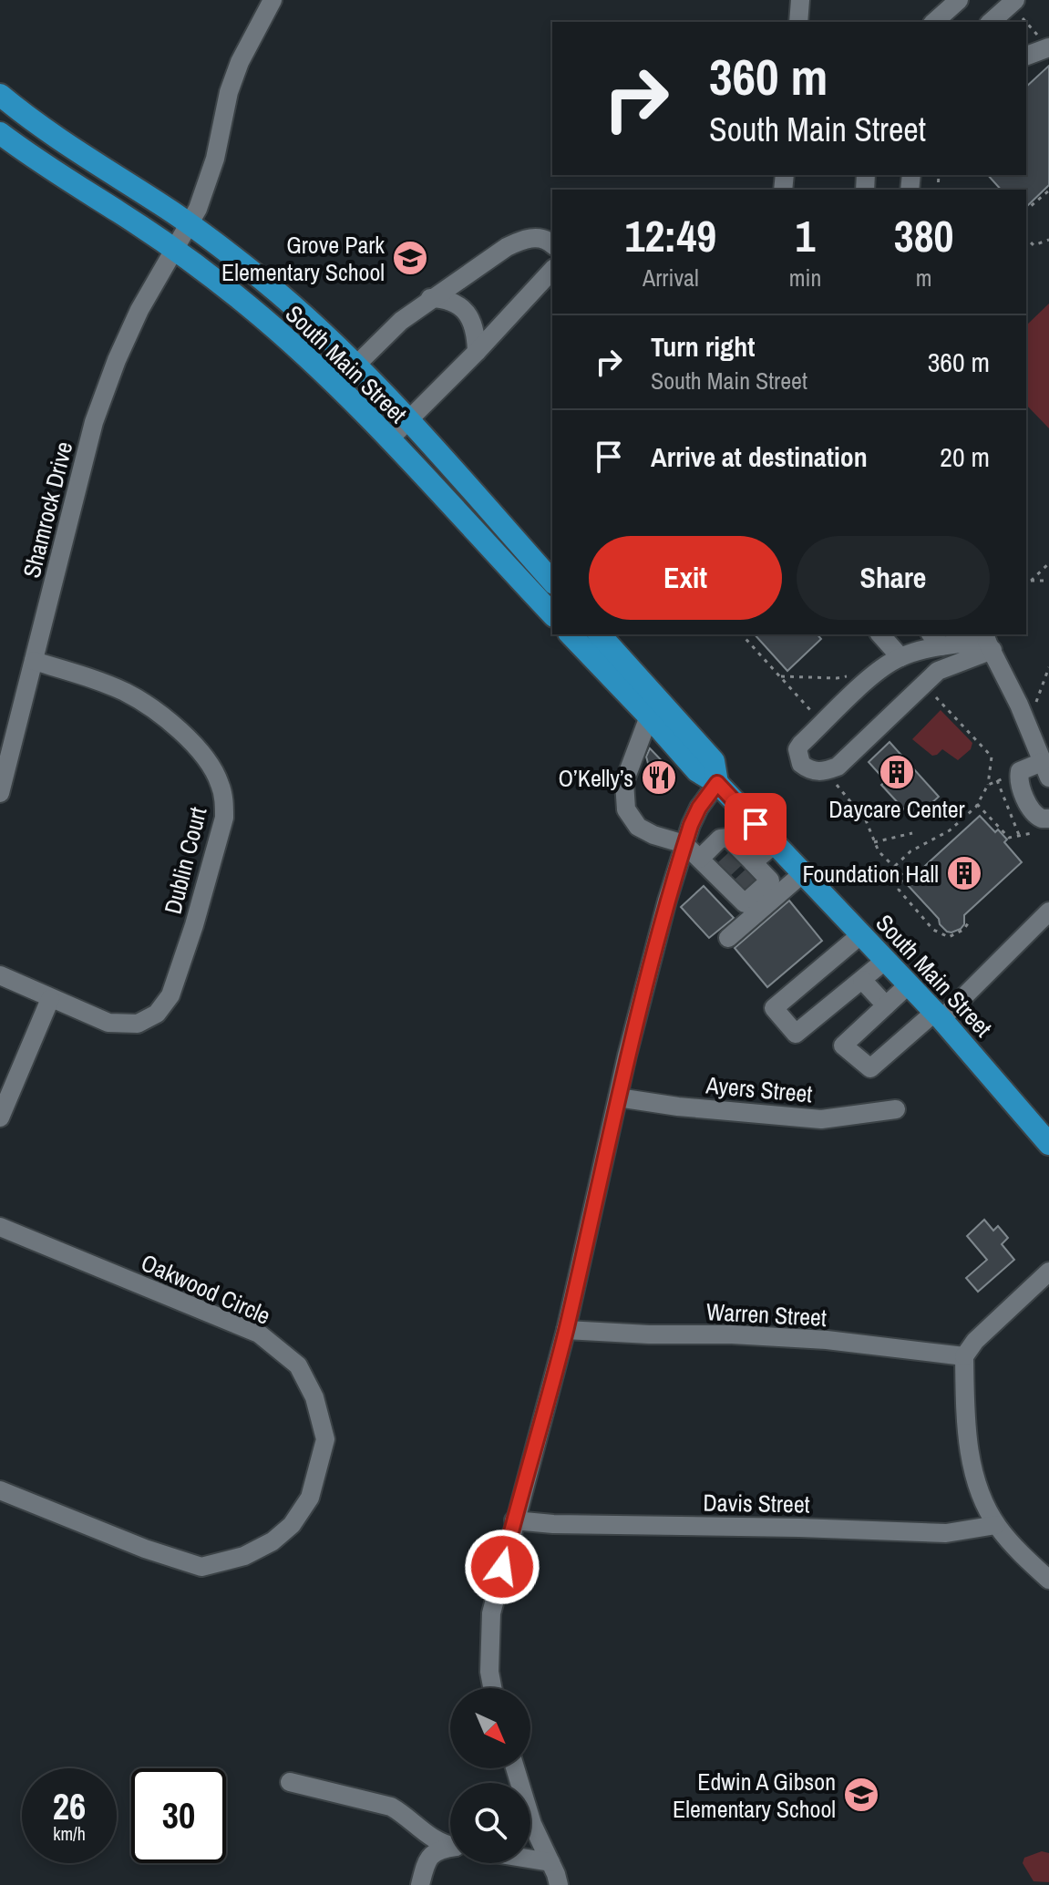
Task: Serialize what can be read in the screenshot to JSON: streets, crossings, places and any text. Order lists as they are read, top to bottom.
{
  "streets": {
    "main road": ["South Main Street"],
    "street": [
      "Shamrock Drive",
      "Dublin Court",
      "Ayers Street",
      "Oakwood Circle",
      "Warren Street",
      "Davis Street"
    ]
  },
  "crossings": [
    ["South Main Street", "Shamrock Drive"],
    ["Shamrock Drive", "Dublin Court"]
  ],
  "places": {
    "school or university": ["Grove Park Elementary School", "Edwin A Gibson Elementary School"],
    "building": ["Daycare Center", "Foundation Hall"],
    "restaurant": ["O’Kelly’s"]
  },
  "north": "bottom right",
  "page": {
    "turn": ["360 m", "South Main Street"],
    "eta": [
      "12:49",
      "Arrival",
      "1",
      "min",
      "380",
      "m"
    ],
    "list": [
      {
        "name": "Turn right",
        "note": "South Main Street",
        "value": "360 m"
      },
      {
        "name": "Arrive at destination",
        "value": "20 m"
      }
    ],
    "buttons": ["Exit", "Share"],
    "speed": "26 km/h",
    "limit": "30"
  }
}
